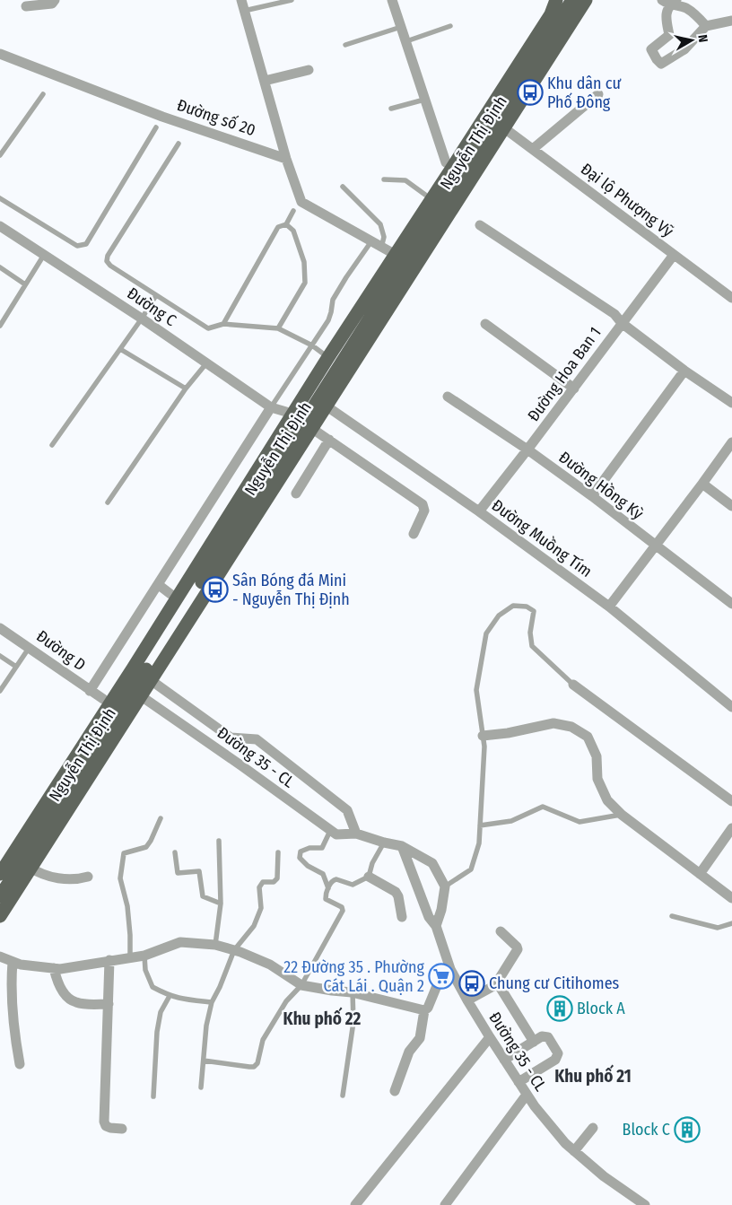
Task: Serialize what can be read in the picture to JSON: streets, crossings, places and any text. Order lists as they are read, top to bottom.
{
  "streets": {
    "main road": ["Nguyễn Thị Định"],
    "street": [
      "Đường số 20",
      "Đại lộ Phượng Vỹ",
      "Đường C",
      "Đường Hoa Ban 1",
      "Đường Hồng Kỳ",
      "Đường Muồng Tím",
      "Đường D",
      "Đường 35 - CL"
    ]
  },
  "crossings": [
    ["Nguyễn Thị Định", "Đại lộ Phượng Vỹ"],
    ["Nguyễn Thị Định", "Đường C"],
    ["Nguyễn Thị Định", "Đường Muồng Tím"],
    ["Nguyễn Thị Định", "Đường D"],
    ["Nguyễn Thị Định", "Đường 35 - CL"],
    ["Đại lộ Phượng Vỹ", "Đường Hoa Ban 1"],
    ["Đường Hoa Ban 1", "Đường Hồng Kỳ"],
    ["Đường Hoa Ban 1", "Đường Muồng Tím"]
  ],
  "districts": ["Khu phố 22", "Khu phố 21"],
  "places": {
    "bus stop": ["Khu dân cư Phố Đông", "Sân Bóng đá Mini - Nguyễn Thị Định", "Chung cư Citihomes"],
    "supermarket": ["22 Đường 35 . Phường Cát Lái . Quận 2"],
    "building": ["Block A", "Block C"]
  },
  "north": "right"
}
